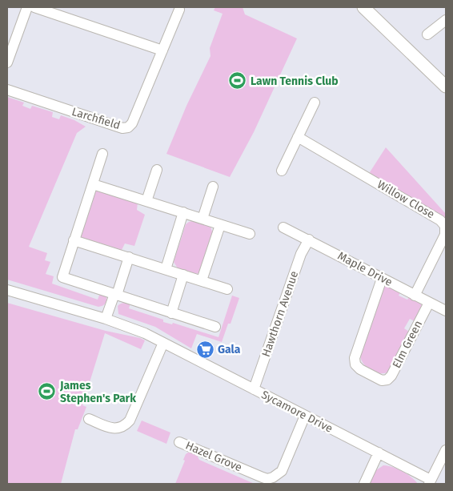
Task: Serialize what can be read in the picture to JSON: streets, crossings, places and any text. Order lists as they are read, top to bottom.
{
  "streets": {
    "street": [
      "Larchfield",
      "Willow Close",
      "Maple Drive",
      "Hawthorn Avenue",
      "Elm Green",
      "Sycamore Drive",
      "Hazel Grove"
    ]
  },
  "crossings": [
    ["Willow Close", "Maple Drive"],
    ["Maple Drive", "Hawthorn Avenue"],
    ["Maple Drive", "Elm Green"],
    ["Hawthorn Avenue", "Sycamore Drive"],
    ["Sycamore Drive", "Hazel Grove"]
  ],
  "places": {
    "sports": ["Lawn Tennis Club", "James Stephen's Park"],
    "supermarket": ["Gala"]
  }
}
